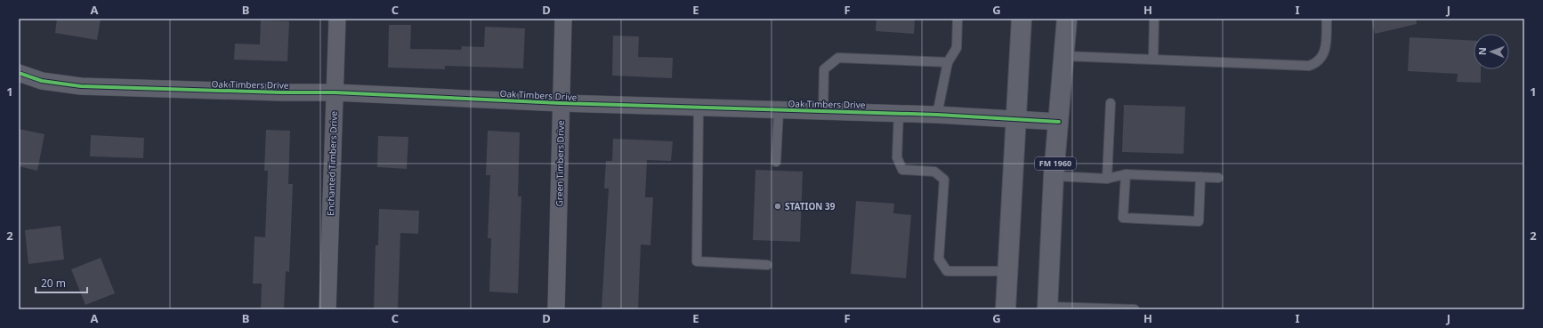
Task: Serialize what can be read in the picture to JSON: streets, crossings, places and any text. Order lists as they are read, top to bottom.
{
  "streets": {
    "main road": ["FM 1960"],
    "street": ["Oak Timbers Drive", "Enchanted Timbers Drive", "Green Timbers Drive"]
  },
  "crossings": [
    ["Oak Timbers Drive", "Enchanted Timbers Drive"],
    ["Oak Timbers Drive", "Green Timbers Drive"],
    ["Oak Timbers Drive", "FM 1960"]
  ],
  "places": ["STATION 39"],
  "scale_bar": "20 m",
  "north": "left",
  "grid": {
    "columns": [
      "A",
      "B",
      "C",
      "D",
      "E",
      "F",
      "G",
      "H",
      "I",
      "J"
    ],
    "rows": ["1", "2"]
  }
}
